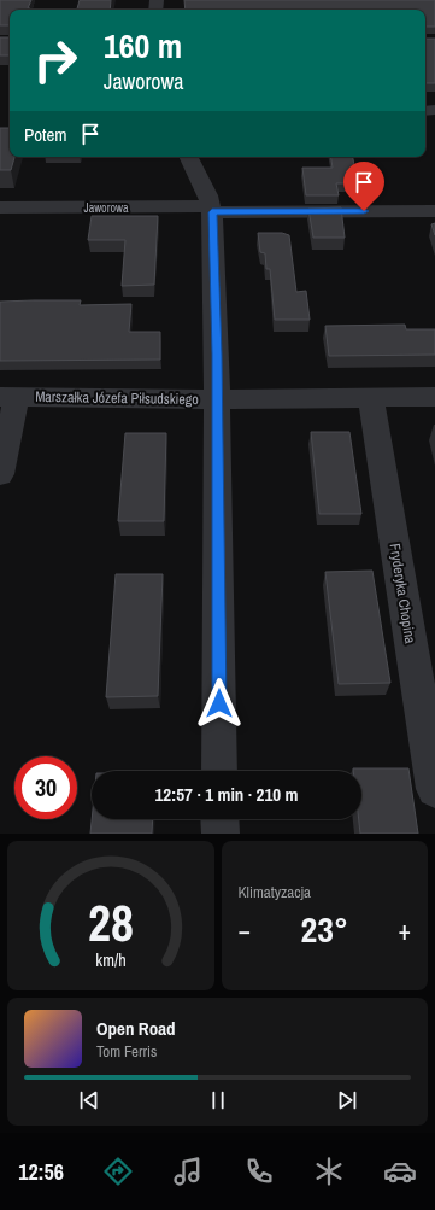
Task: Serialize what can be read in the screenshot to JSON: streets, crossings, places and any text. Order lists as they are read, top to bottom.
{
  "streets": {
    "street": ["Jaworowa", "Marszałka Józefa Piłsudskiego", "Fryderyka Chopina"]
  },
  "crossings": [
    ["Marszałka Józefa Piłsudskiego", "Fryderyka Chopina"]
  ],
  "page": {
    "turn": ["160 m", "Jaworowa"],
    "then": "Potem",
    "limit": "30",
    "trip": "12:57 · 1 min · 210 m",
    "tile": "Klimatyzacja",
    "heat": ["−", "23°", "+"],
    "song": ["Open Road", "Tom Ferris"],
    "tabs": "12:56",
    "gauge": ["28", "km/h"]
  }
}
